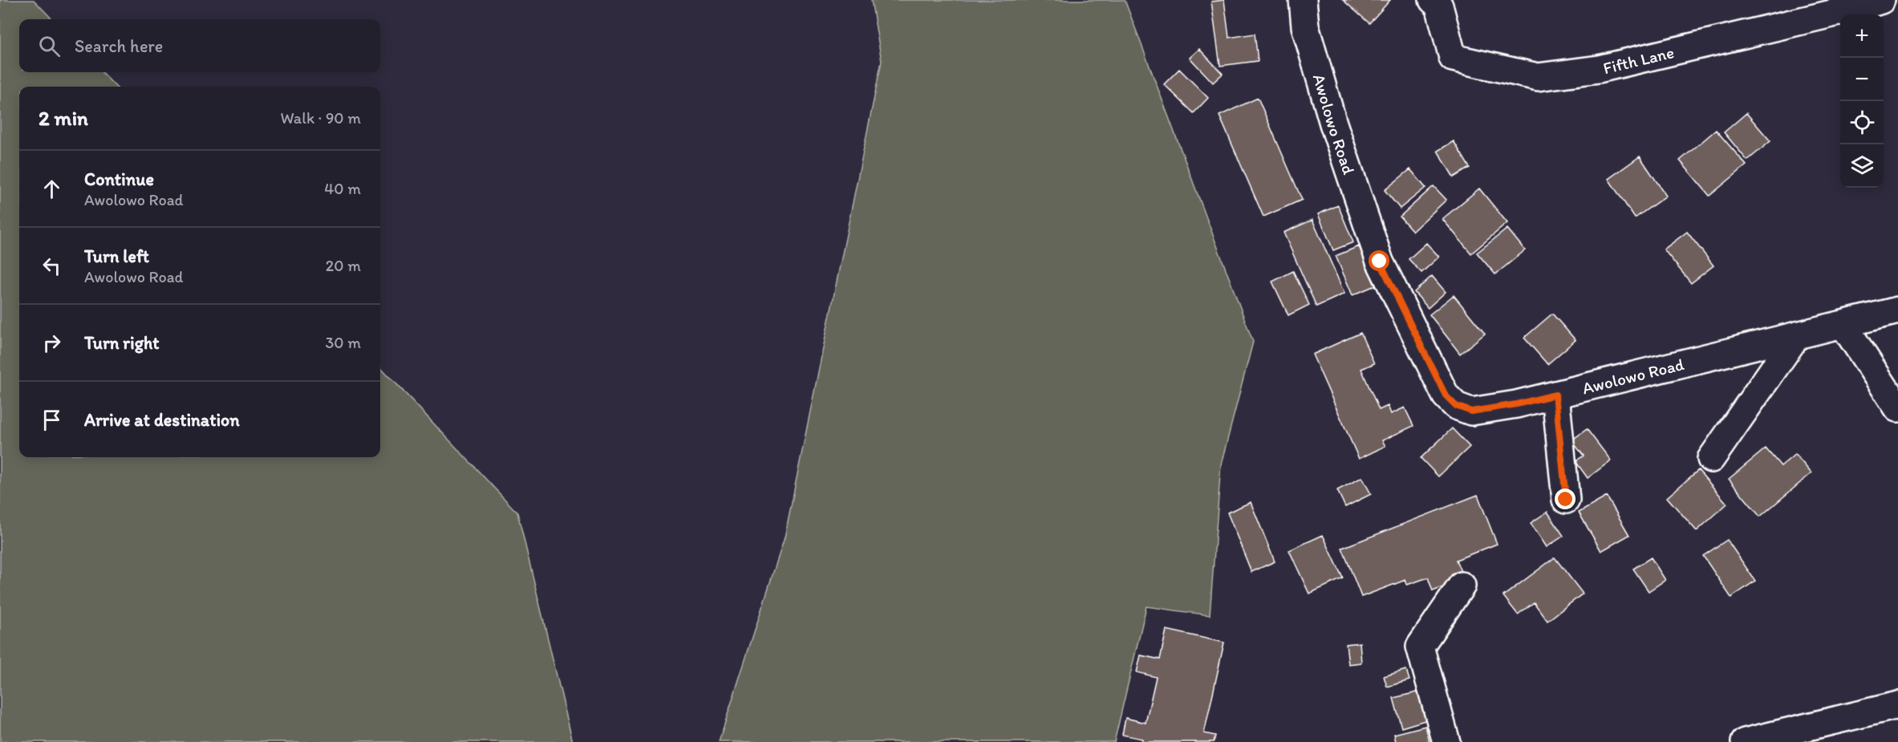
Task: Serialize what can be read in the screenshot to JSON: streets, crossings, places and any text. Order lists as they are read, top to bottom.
{
  "streets": {
    "street": ["Fifth Lane", "Awolowo Road"]
  },
  "page": {
    "map_buttons": ["+", "−"],
    "search": "Search here",
    "heading": ["2 min", "Walk · 90 m"],
    "list": [
      ["Continue", "Awolowo Road", "40 m"],
      ["Turn left", "Awolowo Road", "20 m"],
      ["Turn right", "30 m"],
      "Arrive at destination"
    ]
  }
}
